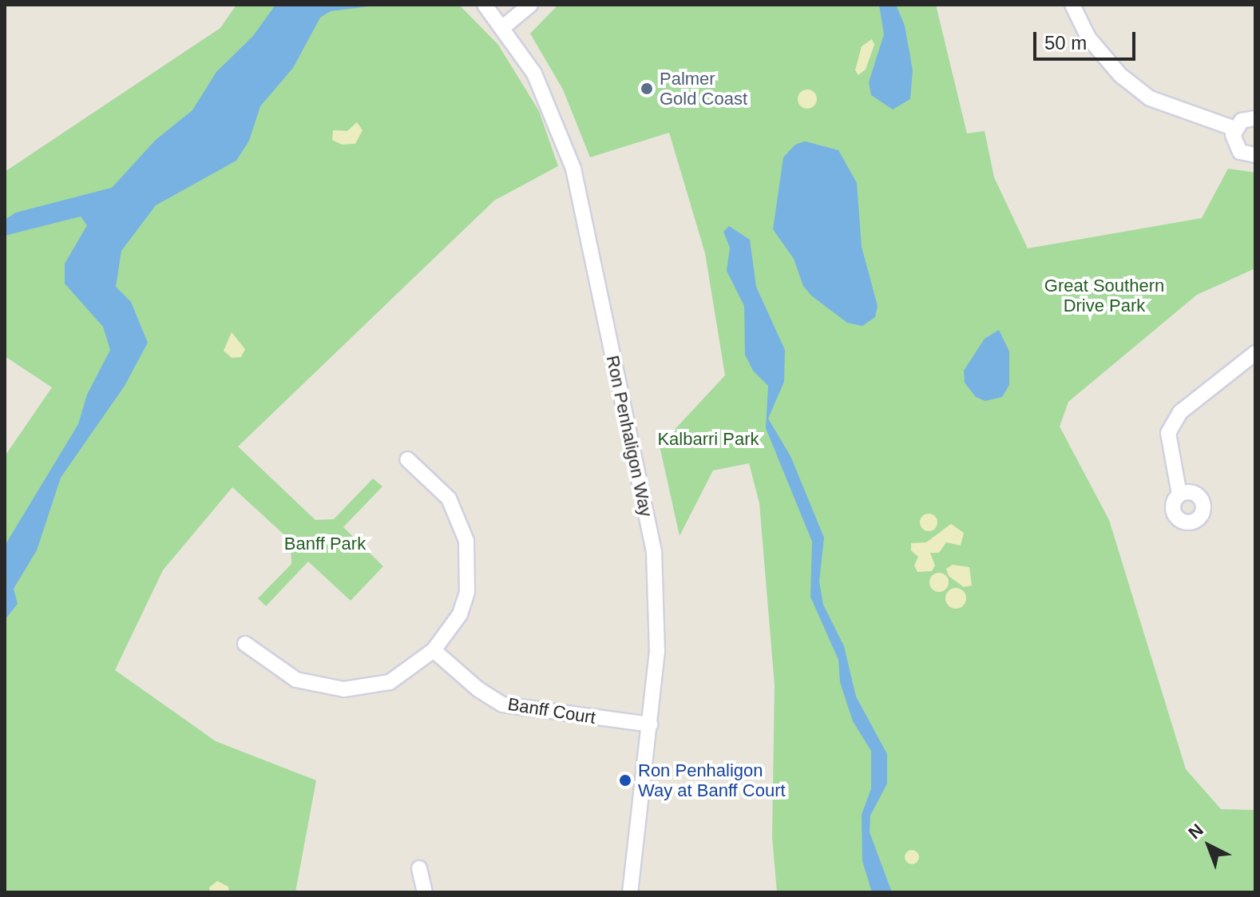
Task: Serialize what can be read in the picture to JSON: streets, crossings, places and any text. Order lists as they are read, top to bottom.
{
  "streets": {
    "street": ["Ron Penhaligon Way", "Banff Court"]
  },
  "crossings": [
    ["Ron Penhaligon Way", "Banff Court"]
  ],
  "parks": ["Great Southern Drive Park", "Kalbarri Park", "Banff Park"],
  "places": ["Palmer Gold Coast", "Ron Penhaligon Way at Banff Court"],
  "scale_bar": "50 m",
  "north": "top left"
}
